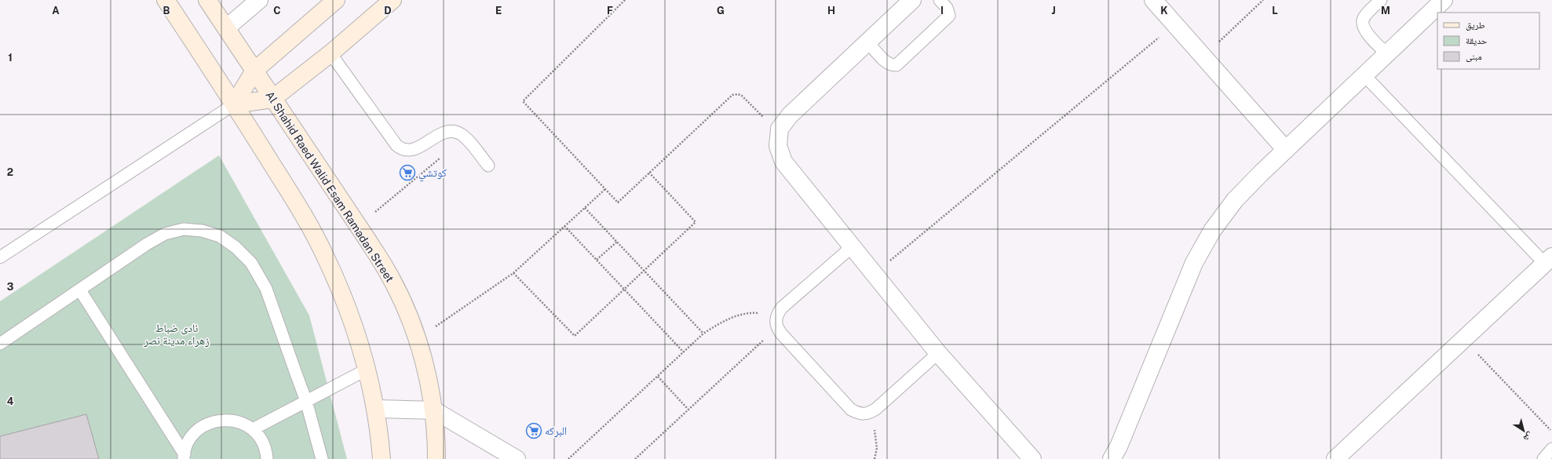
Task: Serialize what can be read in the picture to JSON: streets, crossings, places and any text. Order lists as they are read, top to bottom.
{
  "streets": {
    "street": ["Al Shahid Raed Walid Esam Ramadan Street"]
  },
  "parks": ["نادى ضباط زهراء مدينة نصر"],
  "places": {
    "supermarket": ["كوتشي", "البركه"]
  },
  "legend": ["طريق", "حديقة", "مبنى"],
  "north": "bottom right",
  "grid": {
    "columns": [
      "A",
      "B",
      "C",
      "D",
      "E",
      "F",
      "G",
      "H",
      "I",
      "J",
      "K",
      "L",
      "M"
    ],
    "rows": [
      "1",
      "2",
      "3",
      "4"
    ]
  }
}
